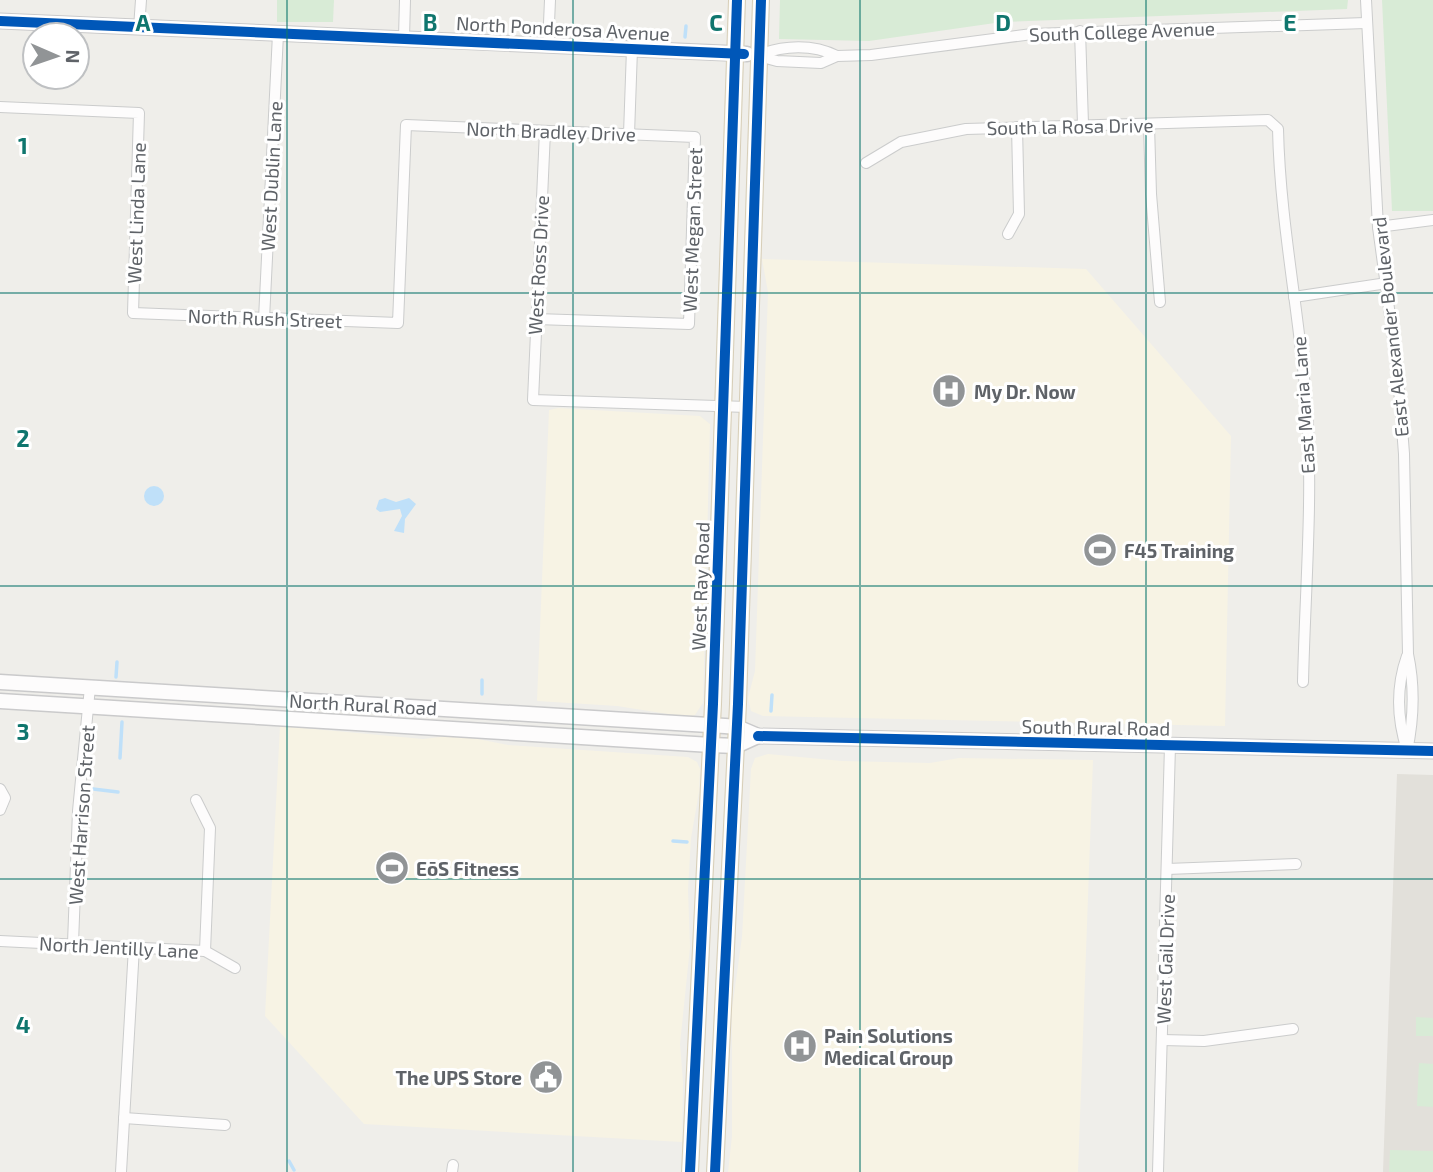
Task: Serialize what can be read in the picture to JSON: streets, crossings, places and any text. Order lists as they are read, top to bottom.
{
  "streets": {
    "main road": [
      "North Ponderosa Avenue",
      "West Ray Road",
      "North Rural Road",
      "South Rural Road"
    ],
    "street": [
      "South College Avenue",
      "South la Rosa Drive",
      "North Bradley Drive",
      "West Dublin Lane",
      "West Linda Lane",
      "West Megan Street",
      "West Ross Drive",
      "North Rush Street",
      "East Alexander Boulevard",
      "East Maria Lane",
      "West Harrison Street",
      "North Jentilly Lane",
      "West Gail Drive"
    ]
  },
  "crossings": [
    ["North Ponderosa Avenue", "South College Avenue"],
    ["North Ponderosa Avenue", "West Dublin Lane"],
    ["North Ponderosa Avenue", "West Ray Road"],
    ["South College Avenue", "East Alexander Boulevard"],
    ["South College Avenue", "West Ray Road"],
    ["South la Rosa Drive", "East Maria Lane"],
    ["North Bradley Drive", "West Megan Street"],
    ["North Bradley Drive", "West Ross Drive"],
    ["North Bradley Drive", "North Rush Street"],
    ["West Dublin Lane", "North Rush Street"],
    ["West Linda Lane", "North Rush Street"],
    ["West Megan Street", "West Ross Drive"],
    ["West Ross Drive", "West Ray Road"],
    ["East Alexander Boulevard", "South Rural Road"],
    ["West Ray Road", "North Rural Road"],
    ["West Ray Road", "South Rural Road"],
    ["North Rural Road", "South Rural Road"],
    ["North Rural Road", "West Harrison Street"],
    ["South Rural Road", "West Gail Drive"],
    ["West Harrison Street", "North Jentilly Lane"]
  ],
  "places": {
    "hospital": ["My Dr. Now", "Pain Solutions Medical Group"],
    "sports": ["F45 Training", "EōS Fitness"],
    "public building": ["The UPS Store"]
  },
  "north": "right",
  "grid": {
    "columns": [
      "A",
      "B",
      "C",
      "D",
      "E"
    ],
    "rows": [
      "1",
      "2",
      "3",
      "4"
    ]
  }
}
